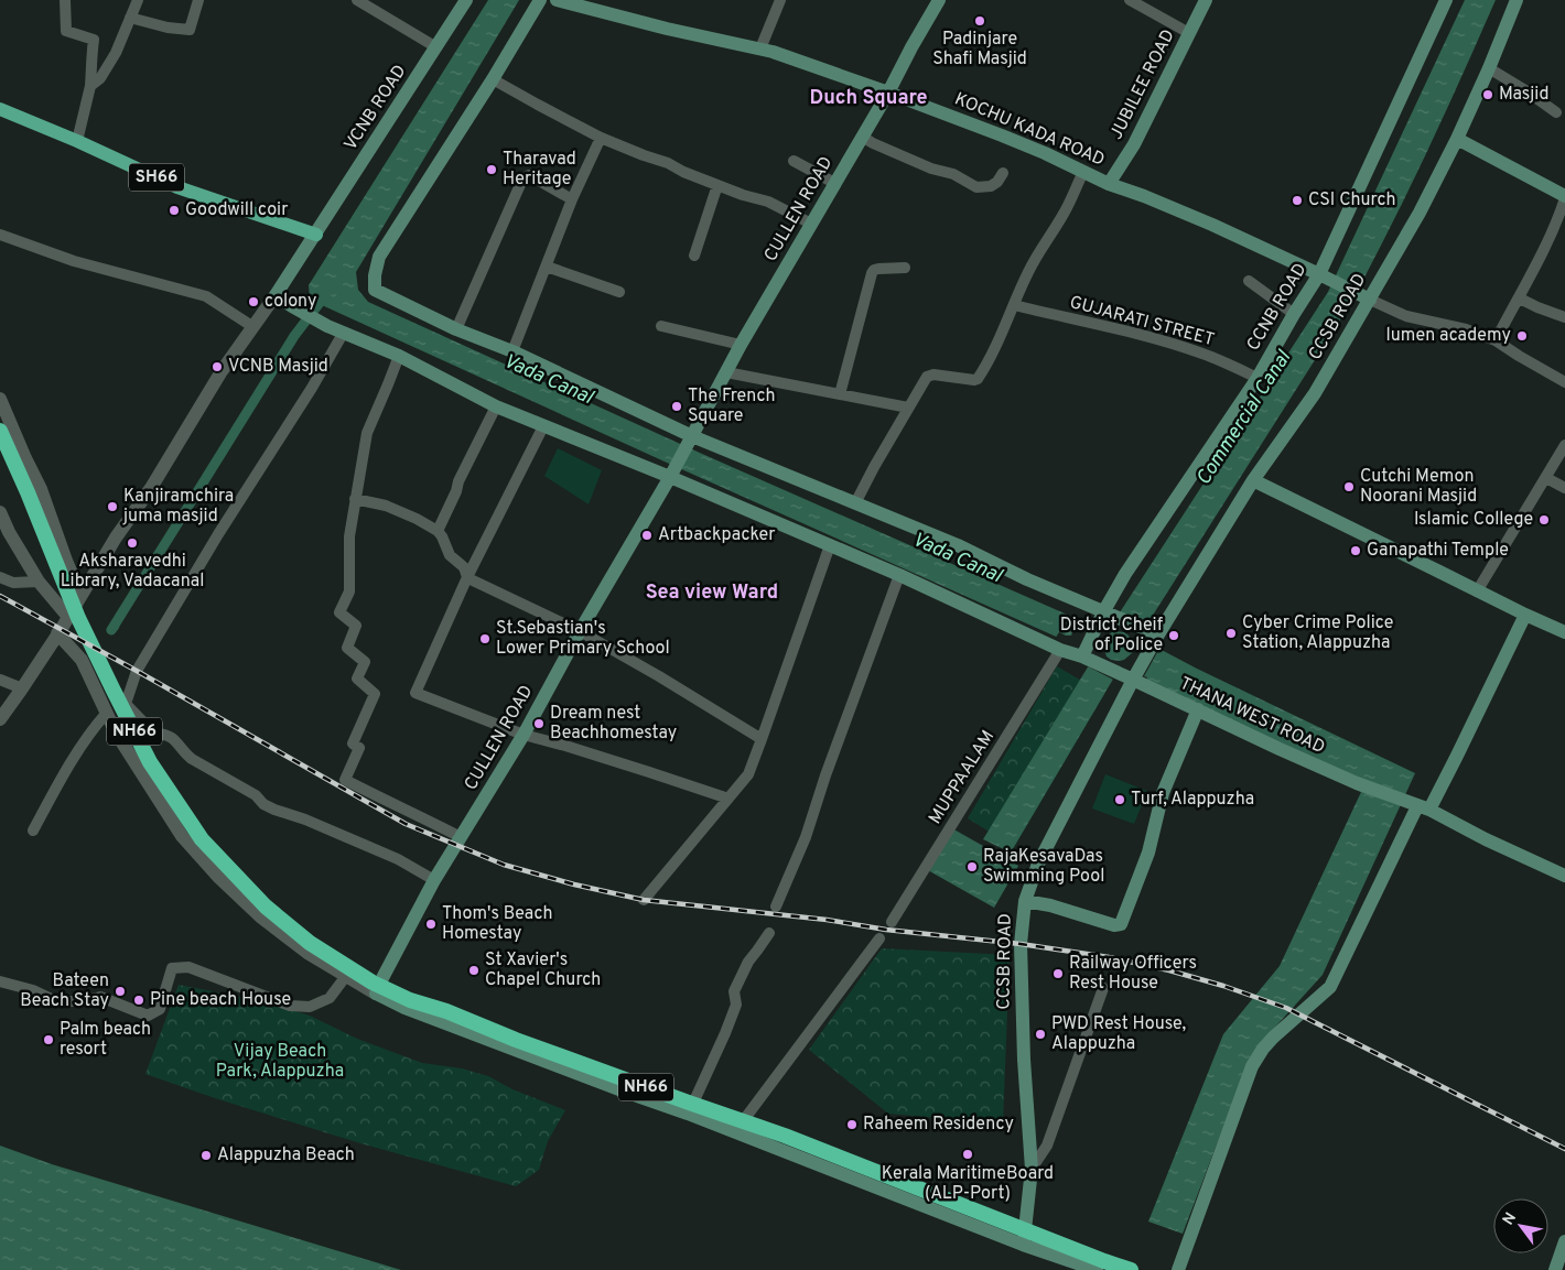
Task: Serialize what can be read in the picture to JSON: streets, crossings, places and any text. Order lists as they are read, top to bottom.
{
  "streets": {
    "highway": ["NH66"],
    "main road": [
      "JUBILEE ROAD",
      "VCNB ROAD",
      "KOCHU KADA ROAD",
      "SH66",
      "CULLEN ROAD",
      "CCNB ROAD",
      "CCSB ROAD",
      "THANA WEST ROAD"
    ],
    "street": ["GUJARATI STREET", "MUPPAALAM"]
  },
  "crossings": [
    ["JUBILEE ROAD", "KOCHU KADA ROAD"],
    ["VCNB ROAD", "SH66"],
    ["VCNB ROAD", "THANA WEST ROAD"],
    ["KOCHU KADA ROAD", "CULLEN ROAD"],
    ["KOCHU KADA ROAD", "CCNB ROAD"],
    ["KOCHU KADA ROAD", "CCSB ROAD"],
    ["CULLEN ROAD", "THANA WEST ROAD"],
    ["CCNB ROAD", "GUJARATI STREET"],
    ["CCNB ROAD", "THANA WEST ROAD"],
    ["CCSB ROAD", "THANA WEST ROAD"],
    ["THANA WEST ROAD", "MUPPAALAM"]
  ],
  "districts": ["Duch Square", "Sea view Ward"],
  "water": ["Vada Canal", "Commercial Canal"],
  "parks": ["Vijay Beach Park, Alappuzha"],
  "places": [
    "Padinjare Shafi Masjid",
    "Masjid",
    "Tharavad Heritage",
    "CSI Church",
    "Goodwill coir",
    "colony",
    "lumen academy",
    "VCNB Masjid",
    "The French Square",
    "Cutchi Memon Noorani Masjid",
    "Kanjiramchira juma masjid",
    "Islamic College",
    "Artbackpacker",
    "Aksharavedhi Library, Vadacanal",
    "Ganapathi Temple",
    "Cyber Crime Police Station, Alappuzha",
    "District Cheif of Police",
    "St.Sebastian's Lower Primary School",
    "Dream nest Beachhomestay",
    "Turf, Alappuzha",
    "RajaKesavaDas Swimming Pool",
    "Thom's Beach Homestay",
    "St Xavier's Chapel Church",
    "Railway Officers Rest House",
    "Bateen Beach Stay",
    "Pine beach House",
    "PWD Rest House, Alappuzha",
    "Palm beach resort",
    "Raheem Residency",
    "Kerala MaritimeBoard (ALP-Port)",
    "Alappuzha Beach"
  ],
  "north": "top left"
}
